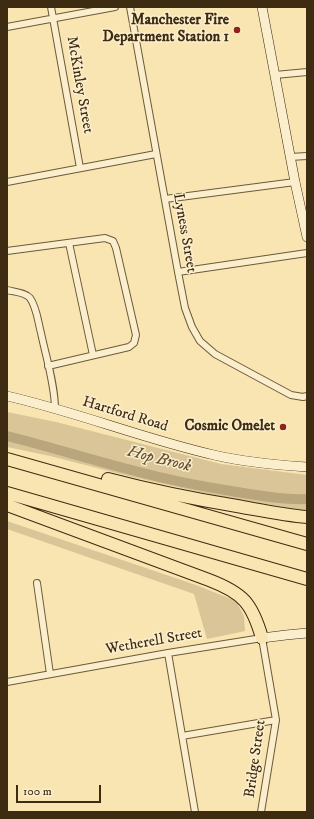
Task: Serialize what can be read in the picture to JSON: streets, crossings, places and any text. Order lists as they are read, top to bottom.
{
  "streets": {
    "main road": ["Hartford Road", "Wetherell Street"],
    "street": ["McKinley Street", "Lyness Street", "Bridge Street"]
  },
  "crossings": [
    ["Wetherell Street", "Bridge Street"]
  ],
  "water": ["Hop Brook"],
  "places": ["Manchester Fire Department Station 1", "Cosmic Omelet"],
  "scale_bar": "100 m"
}
